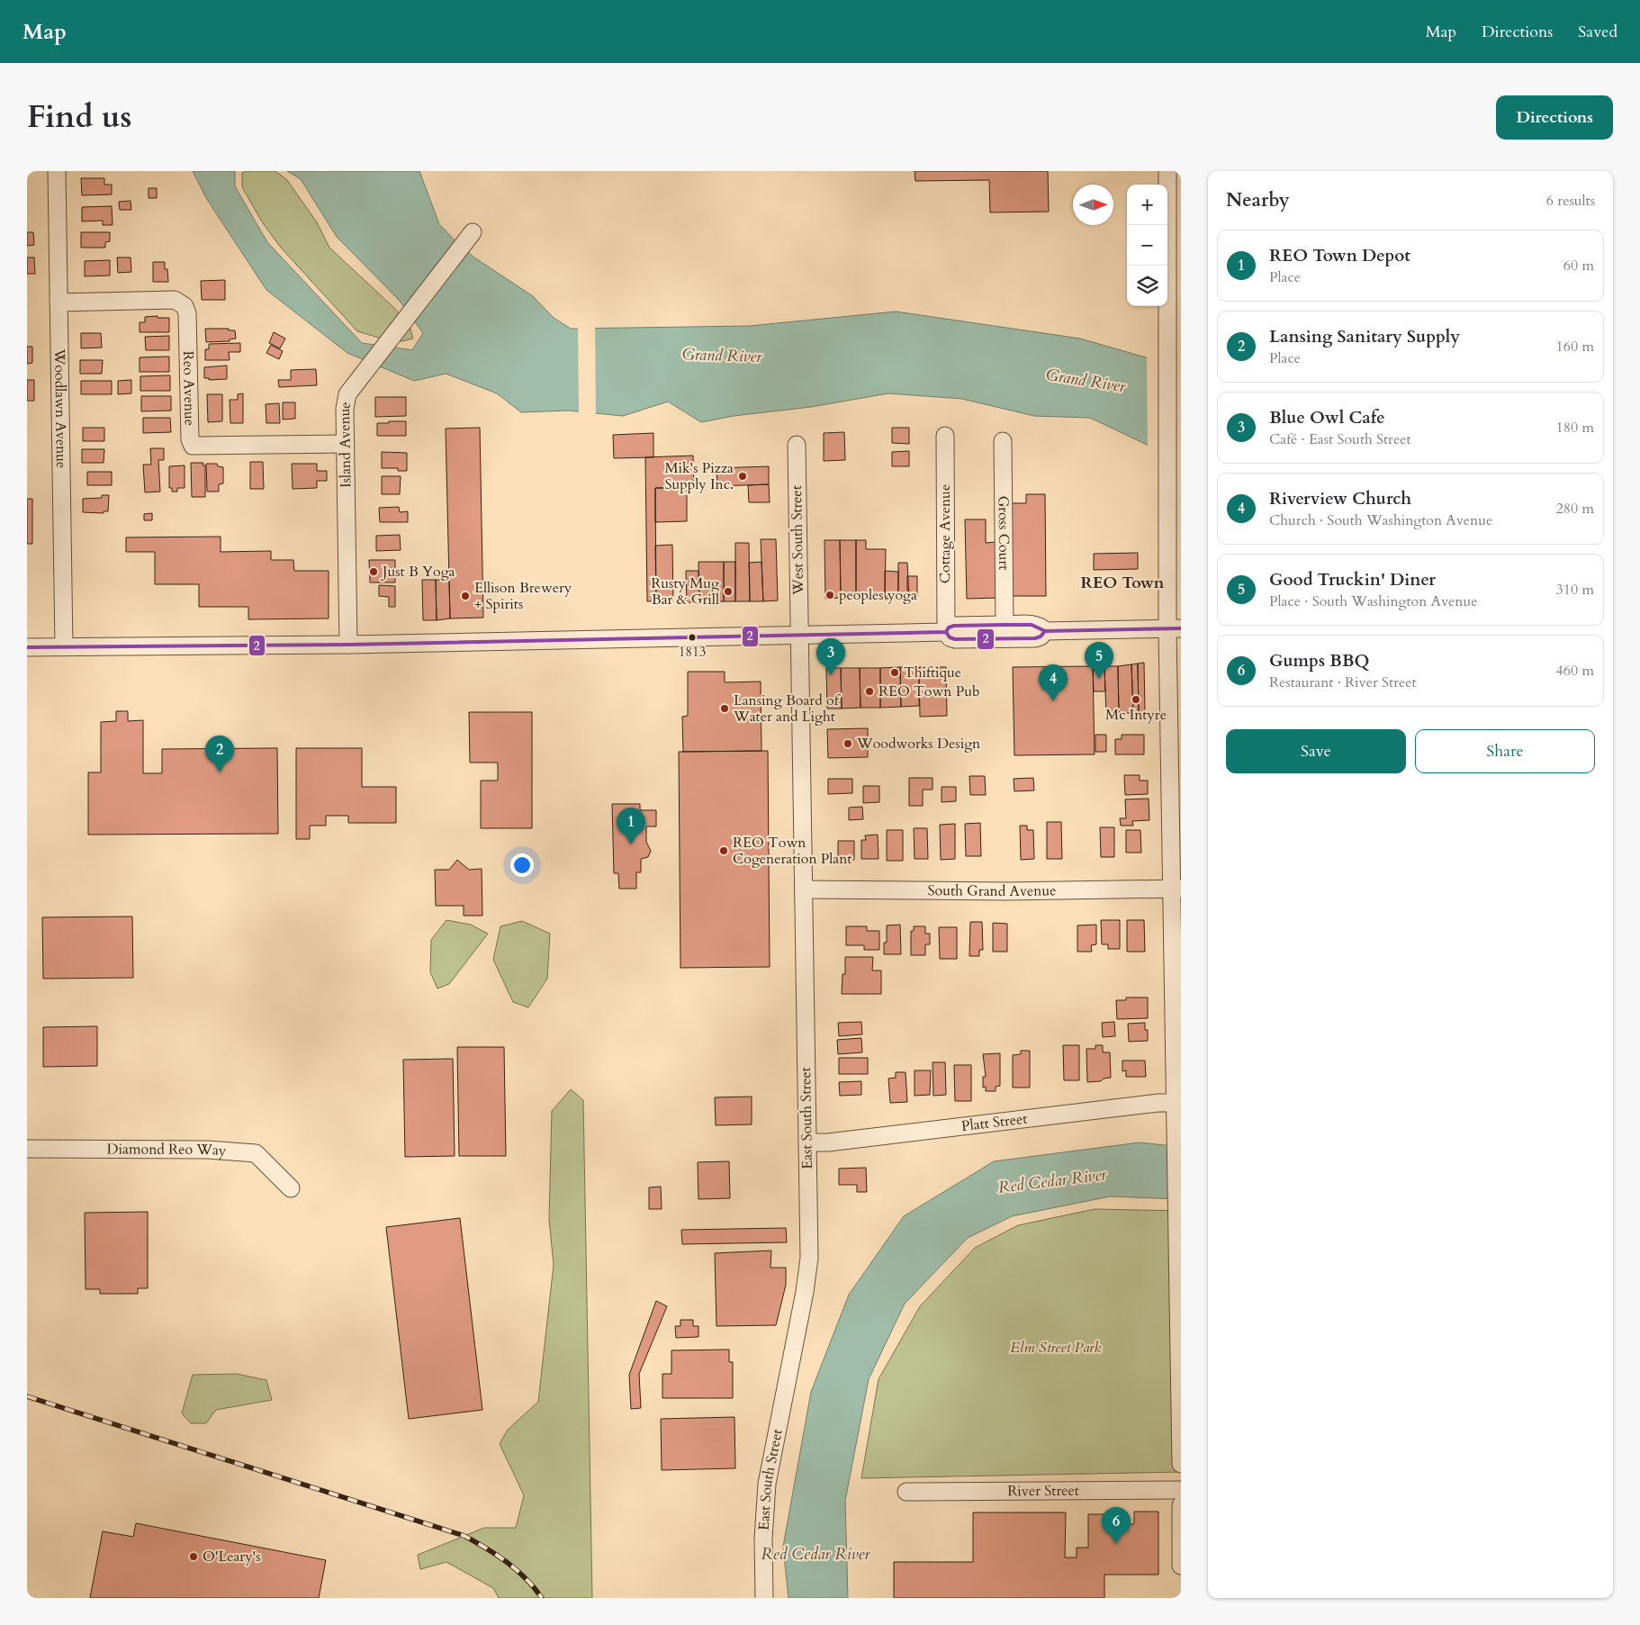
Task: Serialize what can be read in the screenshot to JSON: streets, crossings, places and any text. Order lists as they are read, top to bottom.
{
  "streets": {
    "street": [
      "Reo Avenue",
      "Woodlawn Avenue",
      "Island Avenue",
      "Gross Court",
      "Cottage Avenue",
      "West South Street",
      "South Grand Avenue",
      "East South Street",
      "Platt Street",
      "Diamond Reo Way",
      "River Street"
    ]
  },
  "crossings": [
    ["Reo Avenue", "Woodlawn Avenue"],
    ["Reo Avenue", "Island Avenue"],
    ["West South Street", "East South Street"],
    ["South Grand Avenue", "East South Street"],
    ["East South Street", "Platt Street"]
  ],
  "districts": ["REO Town"],
  "water": ["Grand River", "Red Cedar River"],
  "parks": ["Elm Street Park"],
  "places": [
    "Mik's Pizza Supply Inc.",
    "Just B Yoga",
    "Rusty Mug Bar & Grill",
    "peoples yoga",
    "Ellison Brewery + Spirits",
    "1813",
    "Thiftique",
    "REO Town Pub",
    "Mc Intyre",
    "Lansing Board of Water and Light",
    "Woodworks Design",
    "REO Town Cogeneration Plant",
    "O'Leary's"
  ],
  "lines": ["transit line 2"],
  "north": "right",
  "page": {
    "header": "Map",
    "nav": ["Map", "Directions", "Saved"],
    "title": "Find us",
    "buttons": [
      "Directions",
      ["Save", "Share"]
    ],
    "heading": ["Nearby", "6 results"],
    "map_buttons": ["+", "−"],
    "list": [
      {
        "mark": "1",
        "name": "REO Town Depot",
        "note": "Place",
        "value": "60 m"
      },
      {
        "mark": "2",
        "name": "Lansing Sanitary Supply",
        "note": "Place",
        "value": "160 m"
      },
      {
        "mark": "3",
        "name": "Blue Owl Cafe",
        "note": "Café · East South Street",
        "value": "180 m"
      },
      {
        "mark": "4",
        "name": "Riverview Church",
        "note": "Church · South Washington Avenue",
        "value": "280 m"
      },
      {
        "mark": "5",
        "name": "Good Truckin' Diner",
        "note": "Place · South Washington Avenue",
        "value": "310 m"
      },
      {
        "mark": "6",
        "name": "Gumps BBQ",
        "note": "Restaurant · River Street",
        "value": "460 m"
      }
    ],
    "pins": [
      "3",
      "5",
      "4",
      "2",
      "1",
      "6"
    ]
  }
}
